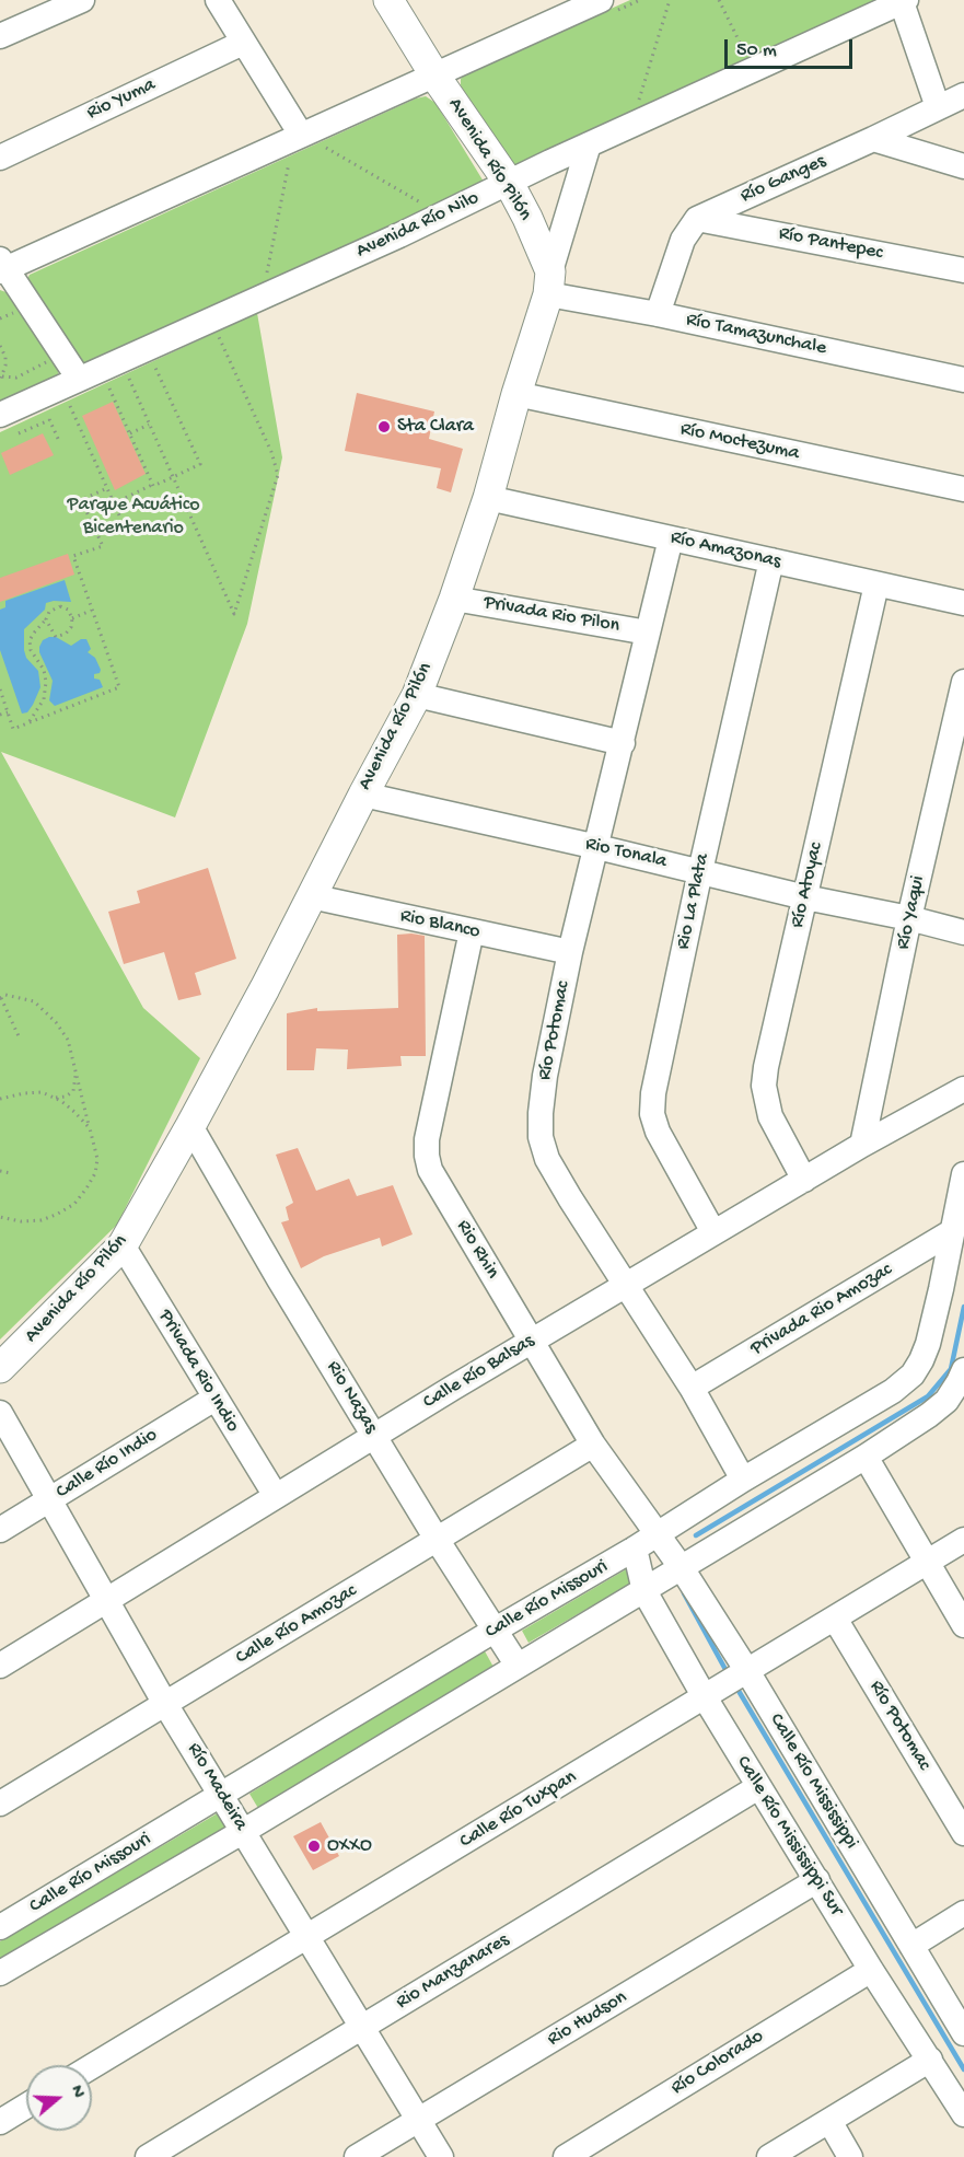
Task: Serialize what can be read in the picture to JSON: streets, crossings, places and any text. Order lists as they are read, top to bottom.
{
  "streets": {
    "main road": ["Avenida Río Pilón"],
    "street": [
      "Rio Yuma",
      "Río Ganges",
      "Avenida Río Nilo",
      "Río Pantepec",
      "Río Tamazunchale",
      "Río Moctezuma",
      "Río Amazonas",
      "Privada Rio Pilon",
      "Rio Tonala",
      "Río Atoyac",
      "Rio La Plata",
      "Río Yaqui",
      "Rio Blanco",
      "Río Potomac",
      "Rio Rhin",
      "Privada Rio Amozac",
      "Privada Rio Indio",
      "Calle Río Balsas",
      "Rio Nazas",
      "Calle Río Indio",
      "Calle Río Missouri",
      "Calle Río Amozac",
      "Calle Río Mississippi",
      "Río Madeira",
      "Calle Río Tuxpan",
      "Calle Río Mississippi Sur",
      "Rio Manzanares",
      "Rio Hudson",
      "Río Colorado"
    ]
  },
  "crossings": [
    ["Avenida Río Pilón", "Avenida Río Nilo"],
    ["Avenida Río Pilón", "Río Tamazunchale"],
    ["Avenida Río Pilón", "Río Moctezuma"],
    ["Avenida Río Pilón", "Río Amazonas"],
    ["Avenida Río Pilón", "Privada Rio Pilon"],
    ["Avenida Río Pilón", "Rio Tonala"],
    ["Avenida Río Pilón", "Rio Blanco"],
    ["Avenida Río Pilón", "Privada Rio Indio"],
    ["Avenida Río Pilón", "Rio Nazas"],
    ["Río Ganges", "Río Pantepec"],
    ["Río Amazonas", "Río Atoyac"],
    ["Río Amazonas", "Rio La Plata"],
    ["Río Amazonas", "Río Potomac"],
    ["Privada Rio Pilon", "Río Potomac"],
    ["Rio Tonala", "Río Atoyac"],
    ["Rio Tonala", "Rio La Plata"],
    ["Rio Tonala", "Río Yaqui"],
    ["Rio Tonala", "Río Potomac"],
    ["Río Atoyac", "Calle Río Balsas"],
    ["Rio La Plata", "Calle Río Balsas"],
    ["Río Yaqui", "Calle Río Balsas"],
    ["Rio Blanco", "Río Potomac"],
    ["Rio Blanco", "Rio Rhin"],
    ["Río Potomac", "Privada Rio Amozac"],
    ["Río Potomac", "Calle Río Balsas"],
    ["Río Potomac", "Calle Río Missouri"],
    ["Río Potomac", "Calle Río Tuxpan"],
    ["Rio Rhin", "Calle Río Balsas"],
    ["Rio Rhin", "Calle Río Missouri"],
    ["Rio Rhin", "Calle Río Amozac"],
    ["Rio Rhin", "Calle Río Mississippi"],
    ["Privada Rio Amozac", "Calle Río Missouri"],
    ["Privada Rio Indio", "Calle Río Balsas"],
    ["Privada Rio Indio", "Calle Río Indio"],
    ["Calle Río Balsas", "Rio Nazas"],
    ["Calle Río Balsas", "Río Madeira"],
    ["Rio Nazas", "Calle Río Missouri"],
    ["Rio Nazas", "Calle Río Amozac"],
    ["Calle Río Indio", "Río Madeira"],
    ["Calle Río Missouri", "Calle Río Mississippi"],
    ["Calle Río Missouri", "Río Madeira"],
    ["Calle Río Missouri", "Calle Río Mississippi Sur"],
    ["Calle Río Amozac", "Río Madeira"],
    ["Calle Río Mississippi", "Calle Río Tuxpan"],
    ["Río Madeira", "Calle Río Tuxpan"],
    ["Río Madeira", "Rio Manzanares"],
    ["Río Madeira", "Rio Hudson"],
    ["Calle Río Tuxpan", "Calle Río Mississippi Sur"],
    ["Calle Río Mississippi Sur", "Rio Manzanares"],
    ["Calle Río Mississippi Sur", "Rio Hudson"],
    ["Calle Río Mississippi Sur", "Río Colorado"]
  ],
  "parks": ["Parque Acuático Bicentenario"],
  "places": ["Sta Clara", "OXXO"],
  "scale_bar": "50 m",
  "north": "right"
}
